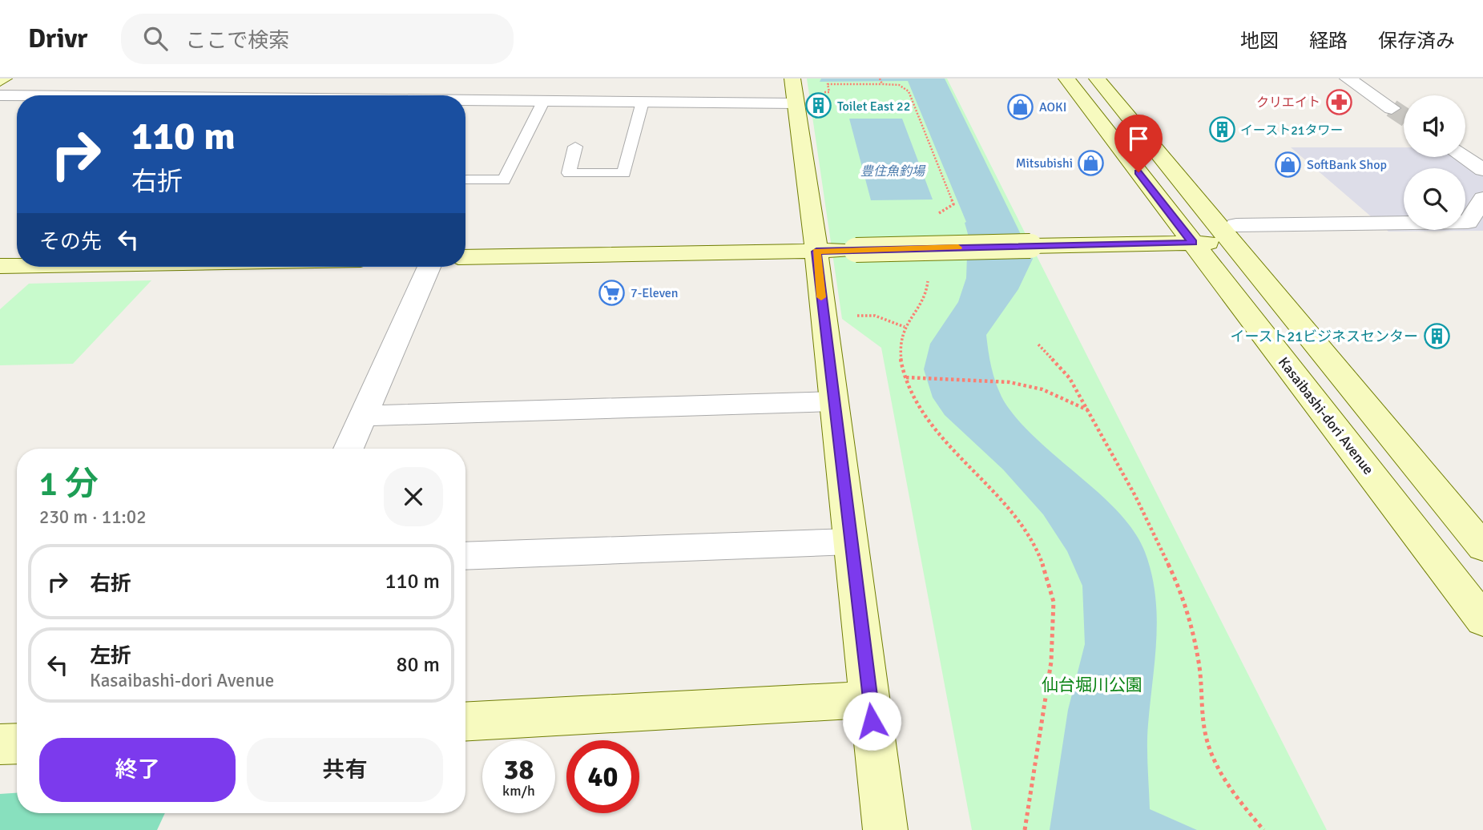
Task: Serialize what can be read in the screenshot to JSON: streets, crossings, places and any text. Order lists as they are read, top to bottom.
{
  "streets": {
    "street": ["Kasaibashi-dori Avenue"]
  },
  "water": ["豊住魚釣場"],
  "parks": ["仙台堀川公園"],
  "places": {
    "pharmacy": ["クリエイト"],
    "building": ["Toilet East 22", "イースト21タワー", "イースト21ビジネスセンター"],
    "shop": ["AOKI", "Mitsubishi", "SoftBank Shop"],
    "supermarket": ["7-Eleven"]
  },
  "page": {
    "header": "Drivr",
    "search": "ここで検索",
    "nav": ["地図", "経路", "保存済み"],
    "turn": ["110 m", "右折"],
    "then": "その先",
    "heading": ["1 分", "230 m · 11:02"],
    "list": [
      {
        "name": "右折",
        "value": "110 m"
      },
      {
        "name": "左折",
        "note": "Kasaibashi-dori Avenue",
        "value": "80 m"
      }
    ],
    "buttons": ["終了", "共有"],
    "speed": "38 km/h",
    "limit": "40"
  }
}
